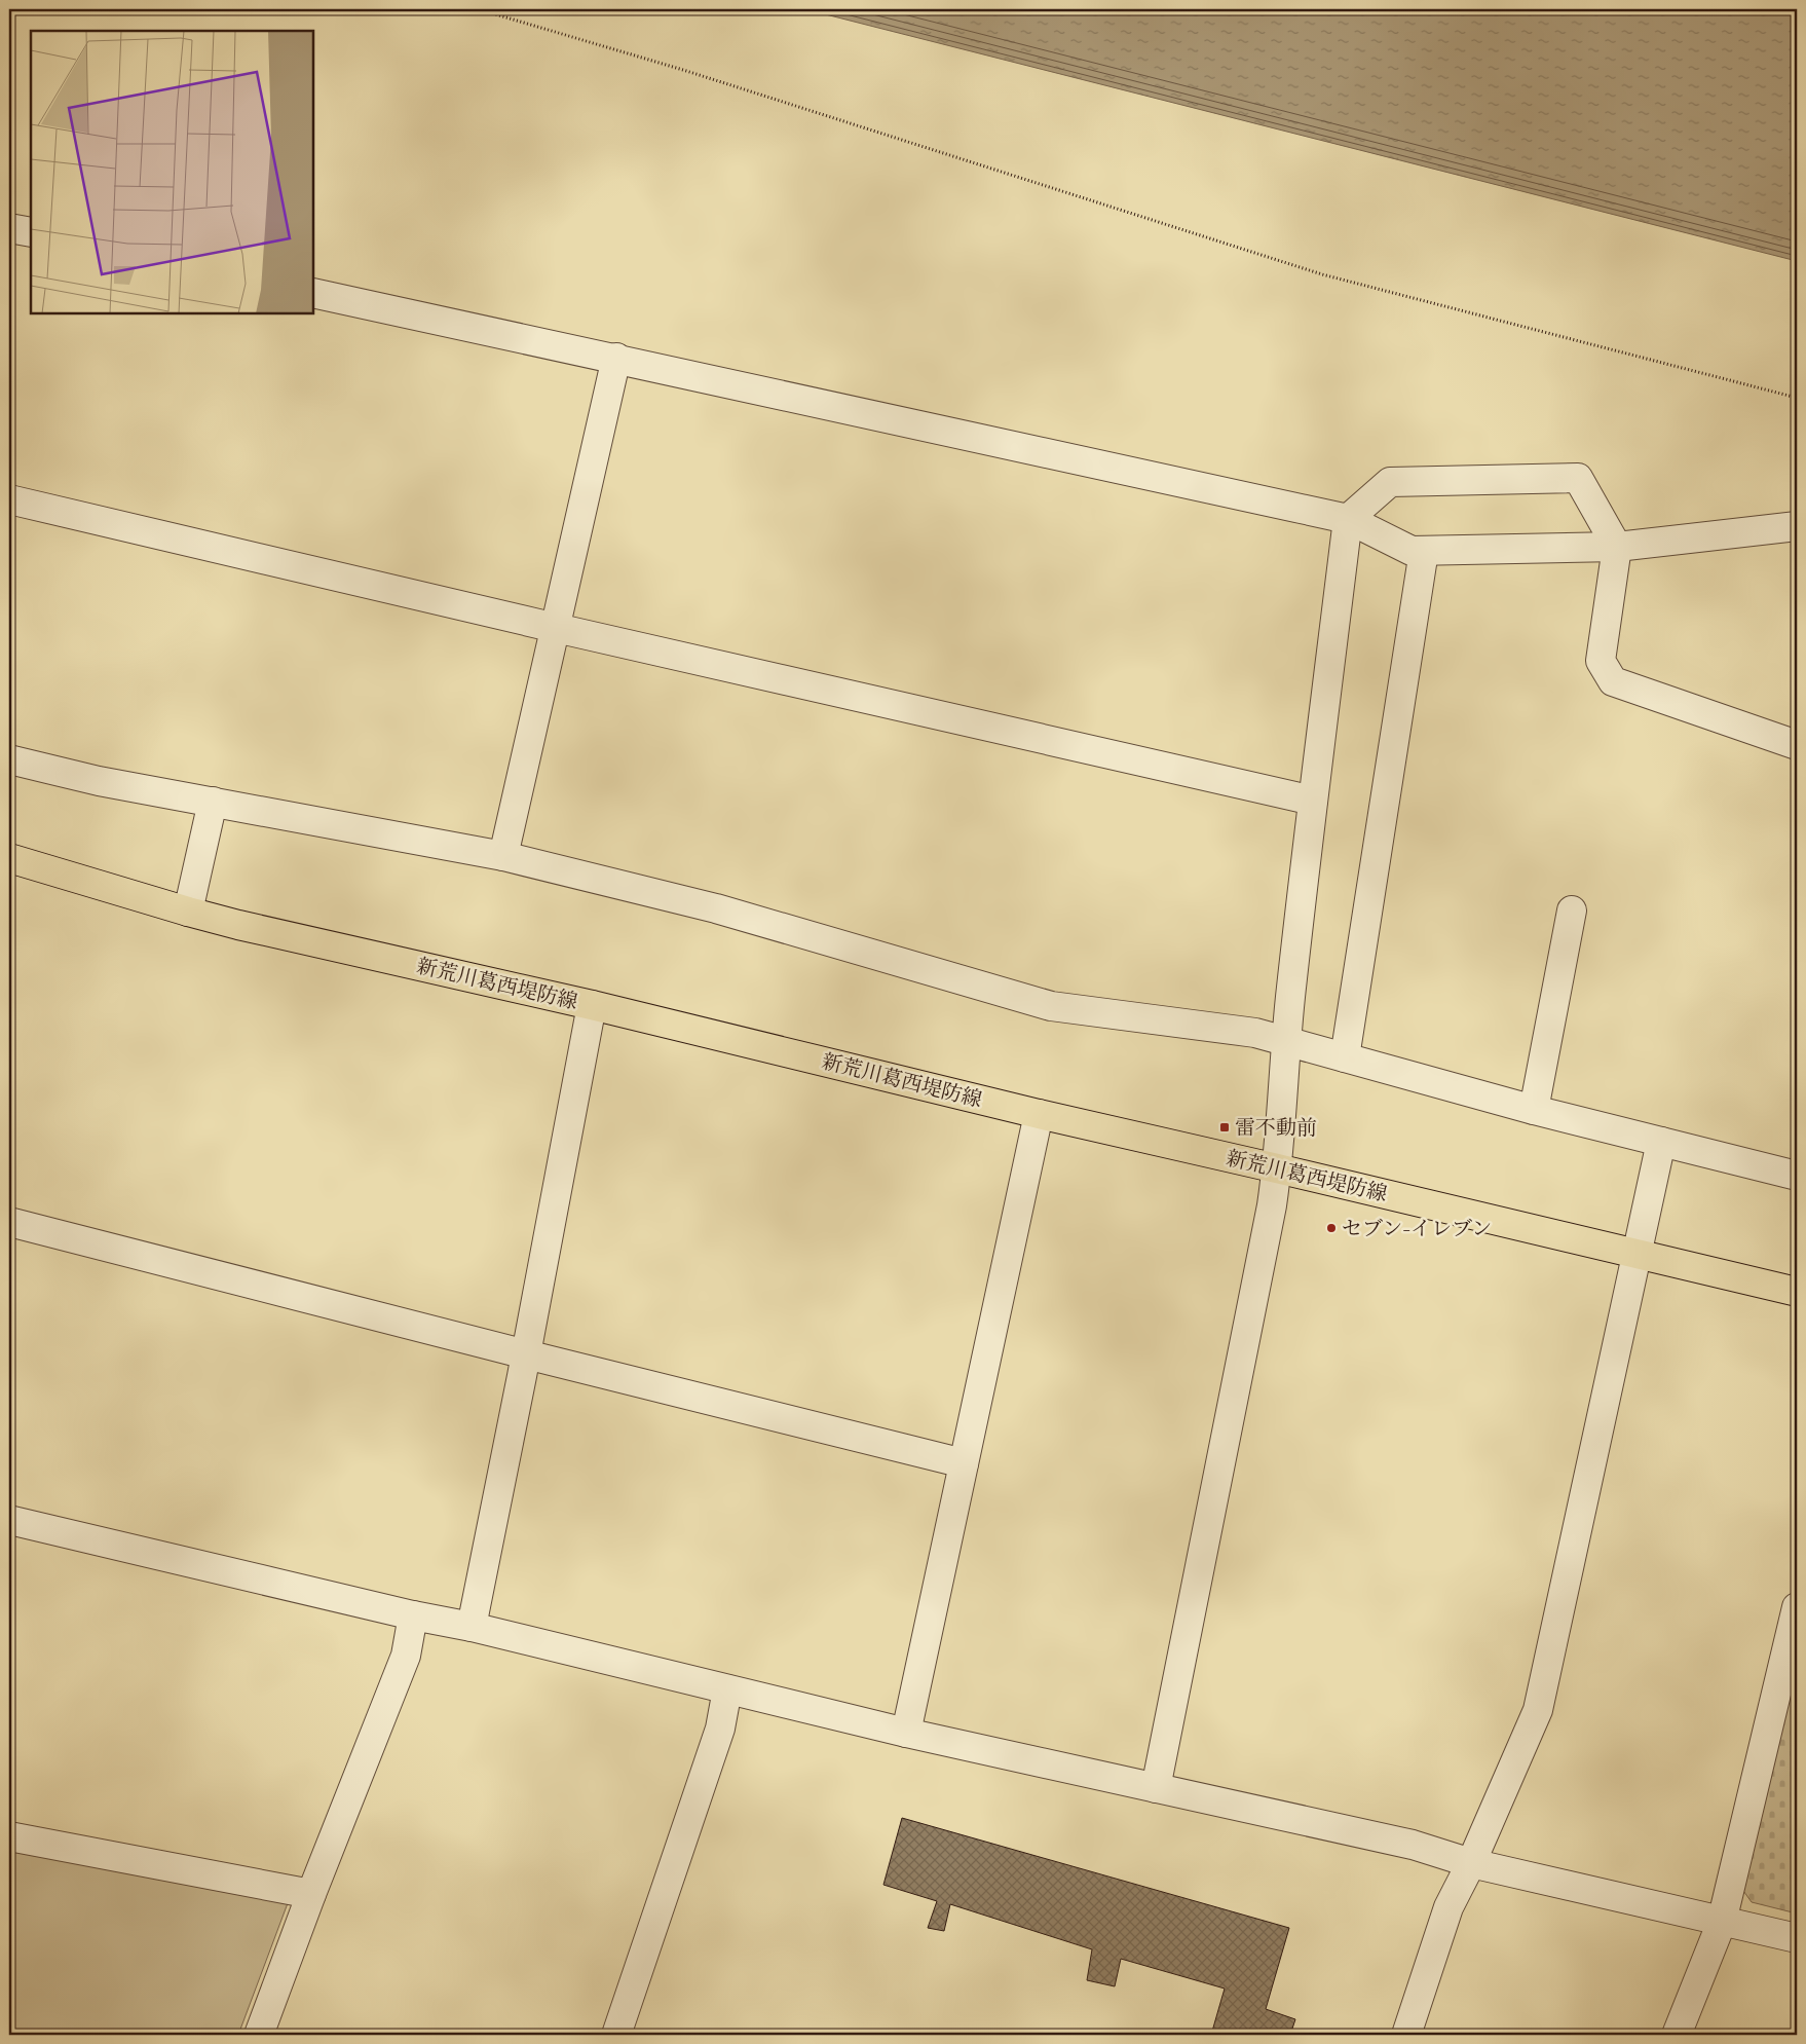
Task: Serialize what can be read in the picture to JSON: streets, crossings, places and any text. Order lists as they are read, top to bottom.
{
  "streets": {
    "main road": ["新荒川葛西堤防線"]
  },
  "places": {
    "transit": ["雷不動前"],
    "other": ["セブン-イレブン"]
  }
}
